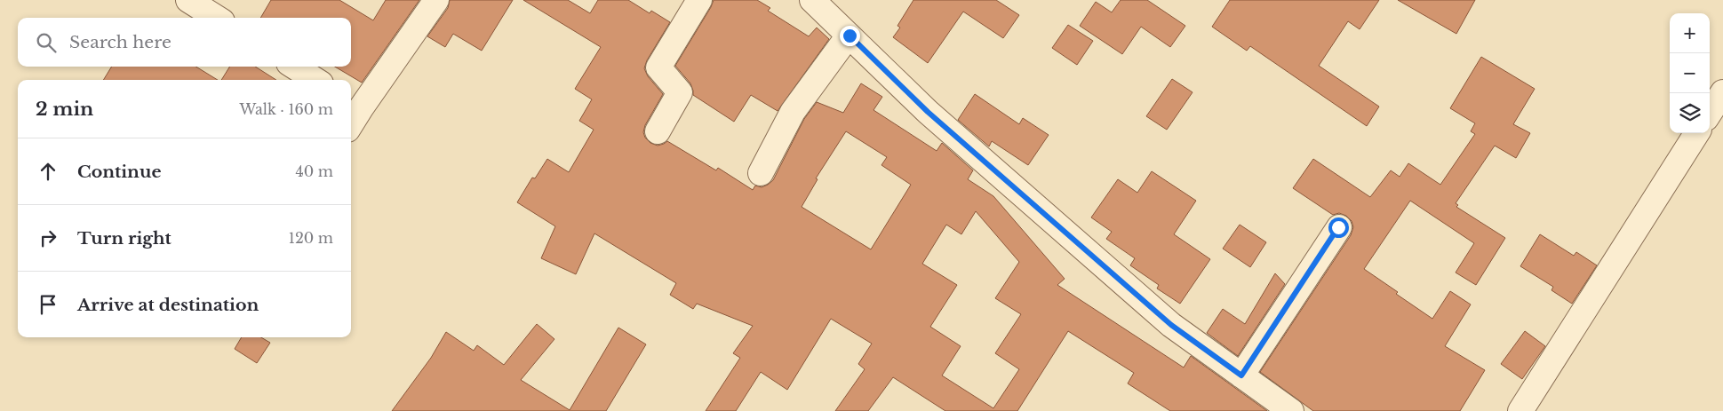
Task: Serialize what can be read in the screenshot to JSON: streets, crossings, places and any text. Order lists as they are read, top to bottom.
{
  "page": {
    "map_buttons": ["+", "−"],
    "search": "Search here",
    "heading": ["2 min", "Walk · 160 m"],
    "list": [
      ["Continue", "40 m"],
      ["Turn right", "120 m"],
      "Arrive at destination"
    ]
  }
}
